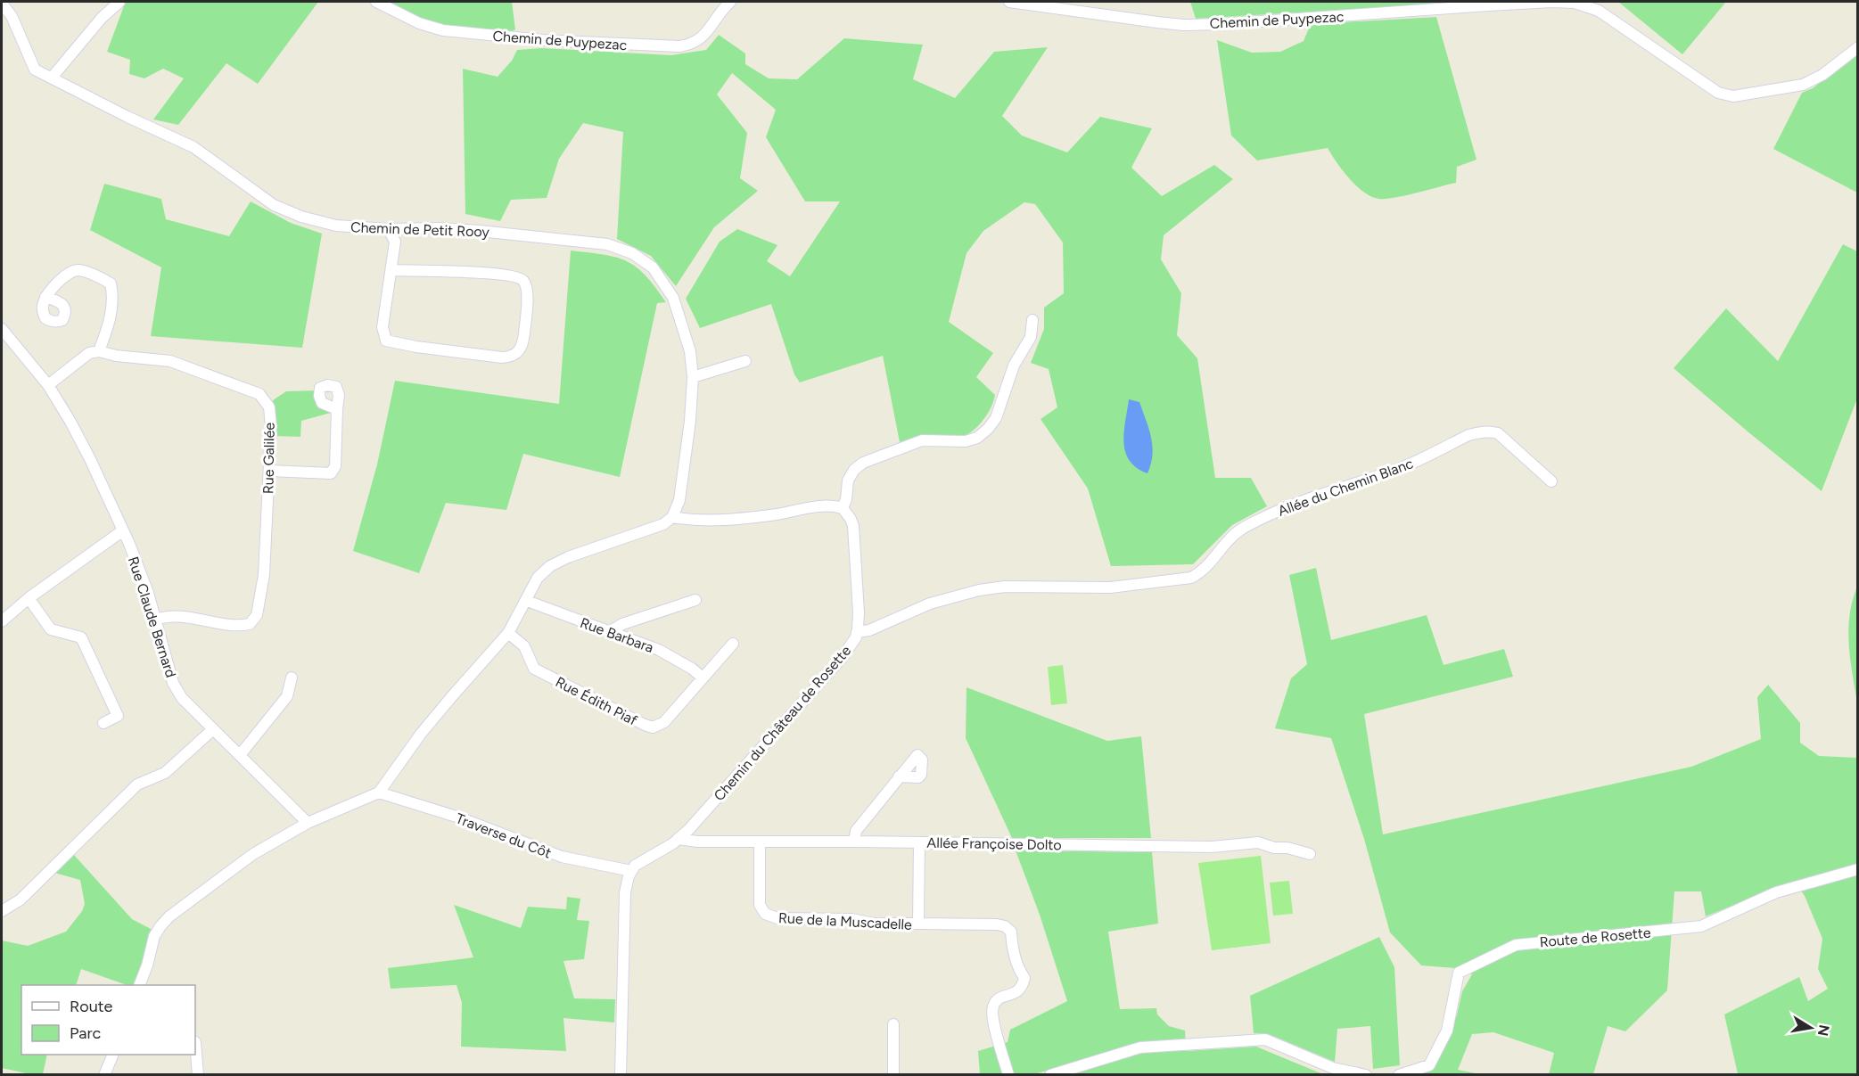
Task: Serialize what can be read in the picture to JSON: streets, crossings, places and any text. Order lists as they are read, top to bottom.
{
  "streets": {
    "street": [
      "Chemin de Puypezac",
      "Chemin de Petit Rooy",
      "Rue Galilée",
      "Allée du Chemin Blanc",
      "Rue Claude Bernard",
      "Rue Barbara",
      "Rue Édith Piaf",
      "Chemin du Château de Rosette",
      "Traverse du Côt",
      "Allée Françoise Dolto",
      "Rue de la Muscadelle",
      "Route de Rosette"
    ]
  },
  "crossings": [
    ["Rue Galilée", "Rue Claude Bernard"],
    ["Allée du Chemin Blanc", "Chemin du Château de Rosette"],
    ["Rue Barbara", "Rue Édith Piaf"],
    ["Chemin du Château de Rosette", "Traverse du Côt"],
    ["Chemin du Château de Rosette", "Allée Françoise Dolto"],
    ["Allée Françoise Dolto", "Rue de la Muscadelle"]
  ],
  "legend": ["Route", "Parc"],
  "north": "right"
}
